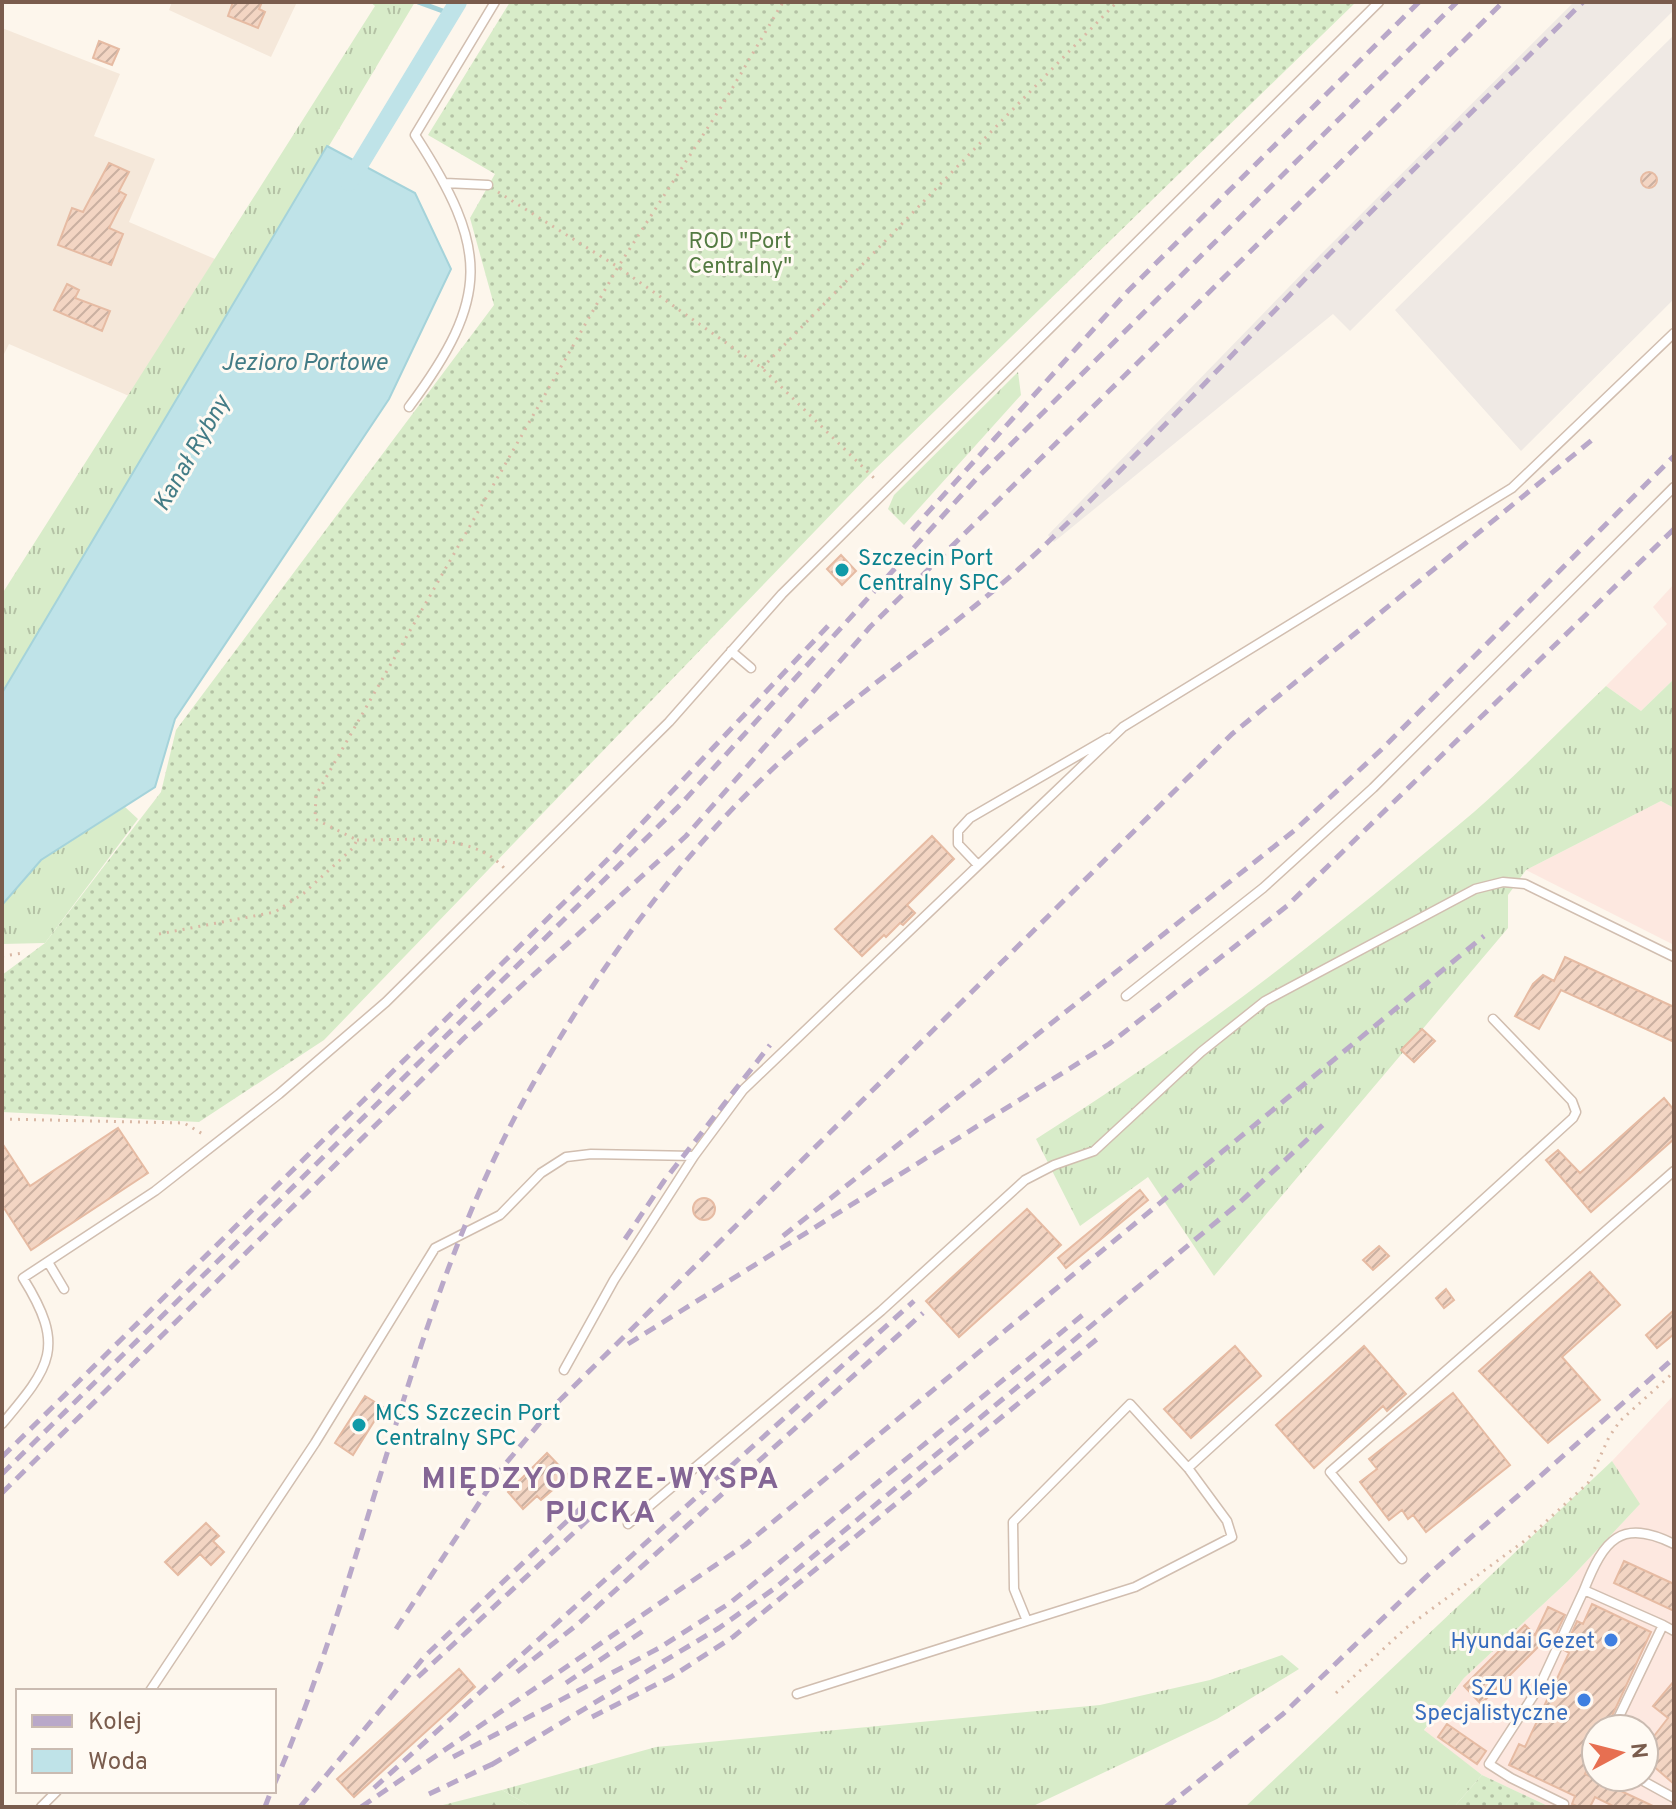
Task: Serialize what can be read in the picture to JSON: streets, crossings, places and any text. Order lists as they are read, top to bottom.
{
  "districts": ["MIĘDZYODRZE-WYSPA PUCKA"],
  "water": ["Jezioro Portowe", "Kanał Rybny"],
  "parks": ["ROD \"Port Centralny\""],
  "places": [
    "Szczecin Port Centralny SPC",
    "MCS Szczecin Port Centralny SPC",
    "Hyundai Gezet",
    "SZU Kleje Specjalistyczne"
  ],
  "legend": ["Kolej", "Woda"],
  "north": "right"
}
